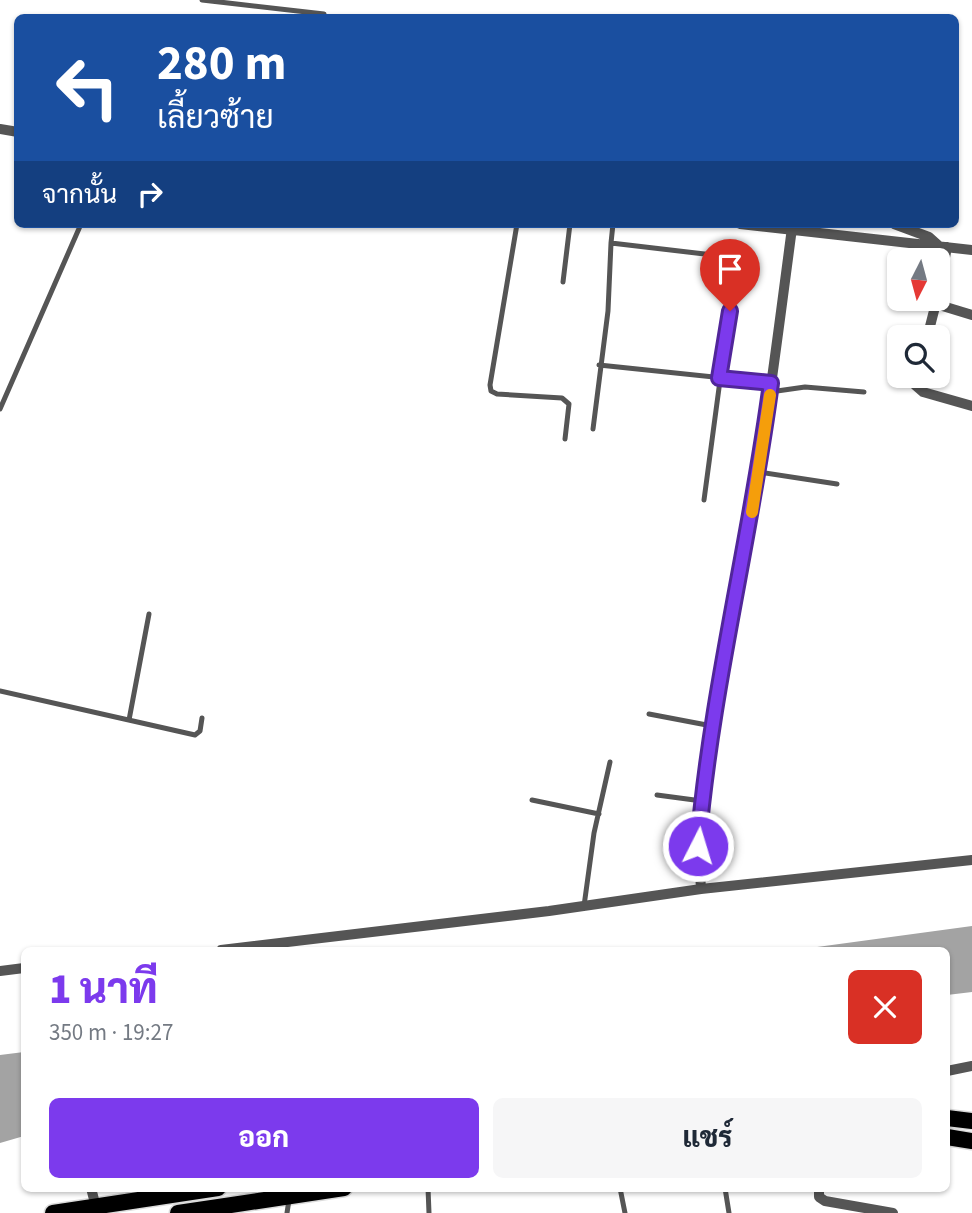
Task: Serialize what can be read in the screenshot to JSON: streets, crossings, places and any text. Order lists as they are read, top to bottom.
{
  "north": "bottom",
  "page": {
    "turn": ["280 m", "เลี้ยวซ้าย"],
    "then": "จากนั้น",
    "heading": ["1 นาที", "350 m · 19:27"],
    "buttons": ["ออก", "แชร์"]
  }
}
